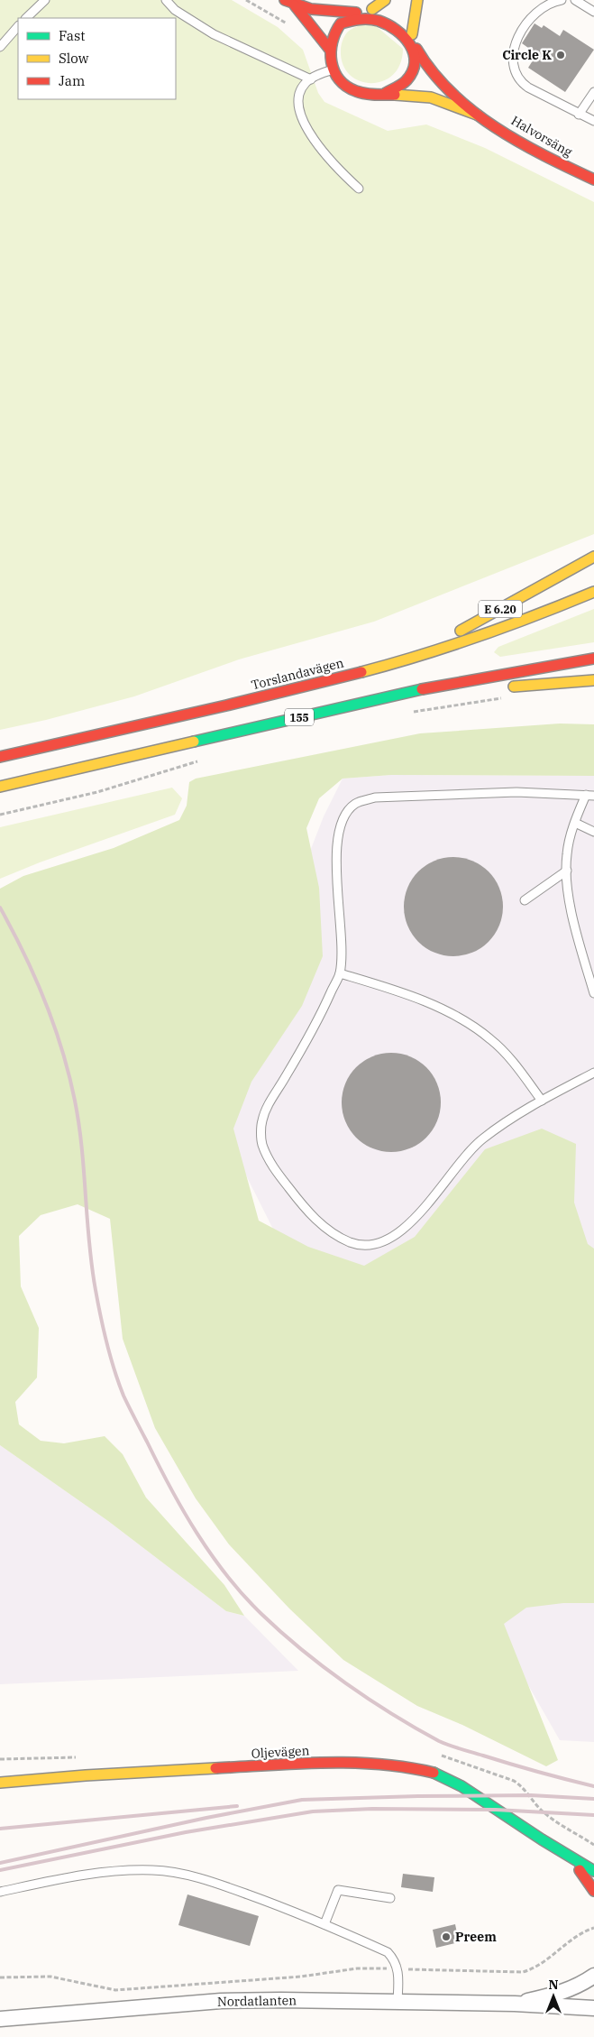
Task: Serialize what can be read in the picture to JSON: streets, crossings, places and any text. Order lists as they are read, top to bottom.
{
  "streets": {
    "main road": [
      "Halvorsäng",
      "E 6.20",
      "Torslandavägen",
      "155",
      "Oljevägen"
    ],
    "street": ["Nordatlanten"]
  },
  "crossings": [
    ["E 6.20", "Torslandavägen"]
  ],
  "places": ["Circle K", "Preem"],
  "legend": ["Fast", "Slow", "Jam"],
  "north": "top"
}
